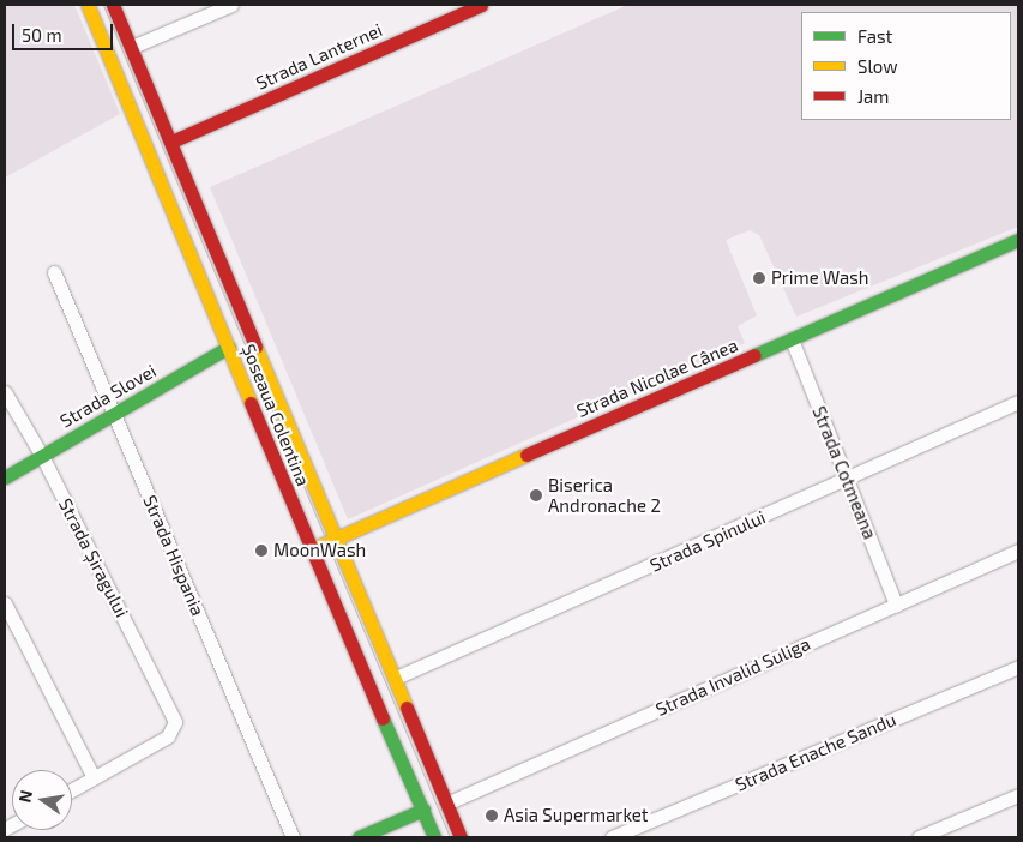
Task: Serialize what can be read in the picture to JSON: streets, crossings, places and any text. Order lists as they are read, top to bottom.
{
  "streets": {
    "main road": [
      "Strada Lanternei",
      "Strada Nicolae Cânea",
      "Strada Slovei",
      "Șoseaua Colentina"
    ],
    "street": [
      "Strada Cotmeana",
      "Strada Spinului",
      "Strada Hispania",
      "Strada Șiragului",
      "Strada Invalid Suliga",
      "Strada Enache Sandu"
    ]
  },
  "crossings": [
    ["Strada Lanternei", "Șoseaua Colentina"],
    ["Strada Nicolae Cânea", "Șoseaua Colentina"],
    ["Strada Nicolae Cânea", "Strada Cotmeana"],
    ["Strada Slovei", "Șoseaua Colentina"],
    ["Strada Slovei", "Strada Hispania"],
    ["Strada Slovei", "Strada Șiragului"],
    ["Șoseaua Colentina", "Strada Spinului"],
    ["Șoseaua Colentina", "Strada Invalid Suliga"],
    ["Strada Cotmeana", "Strada Spinului"],
    ["Strada Cotmeana", "Strada Invalid Suliga"]
  ],
  "places": [
    "Prime Wash",
    "Biserica Andronache 2",
    "MoonWash",
    "Asia Supermarket"
  ],
  "legend": ["Fast", "Slow", "Jam"],
  "scale_bar": "50 m",
  "north": "left"
}
